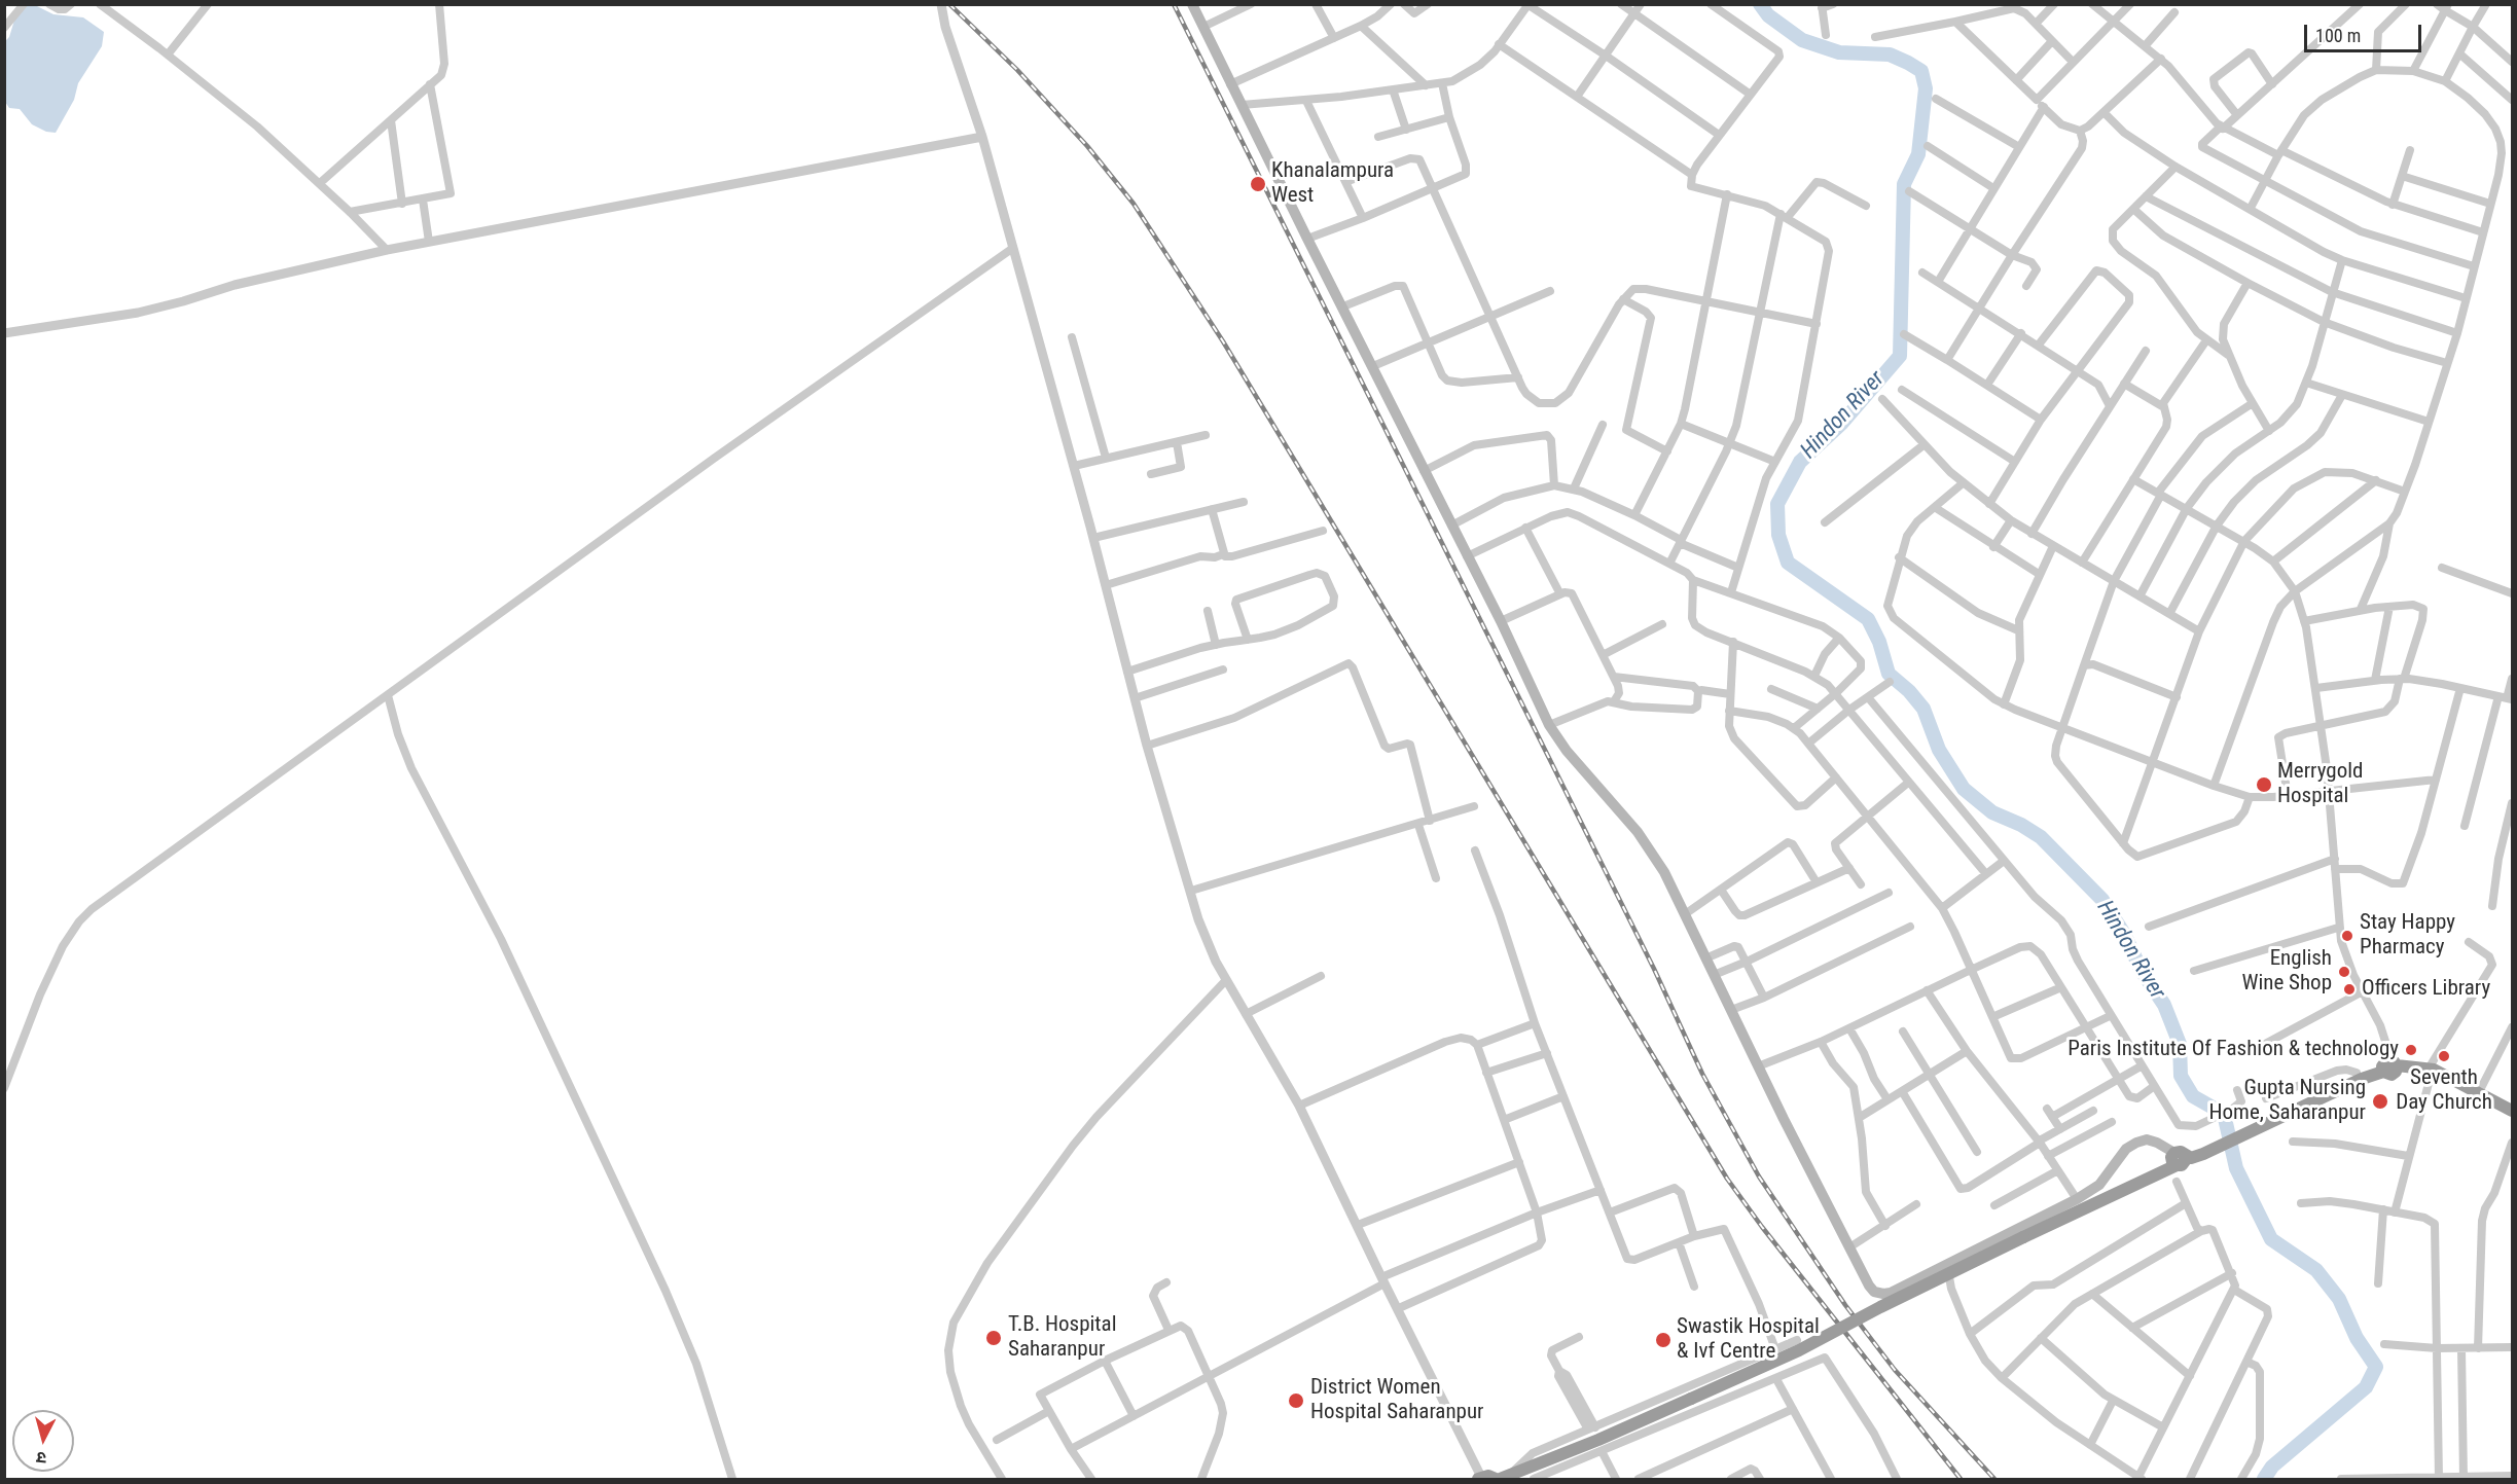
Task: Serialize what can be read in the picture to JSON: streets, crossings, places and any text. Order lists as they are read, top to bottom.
{
  "water": ["Hindon River"],
  "places": [
    "Khanalampura West",
    "Merrygold Hospital",
    "Stay Happy Pharmacy",
    "English Wine Shop",
    "Officers Library",
    "Paris Institute Of Fashion & technology",
    "Seventh Day Church",
    "Gupta Nursing Home, Saharanpur",
    "T.B. Hospital Saharanpur",
    "Swastik Hospital & Ivf Centre",
    "District Women Hospital Saharanpur"
  ],
  "scale_bar": "100 m",
  "north": "bottom"
}
